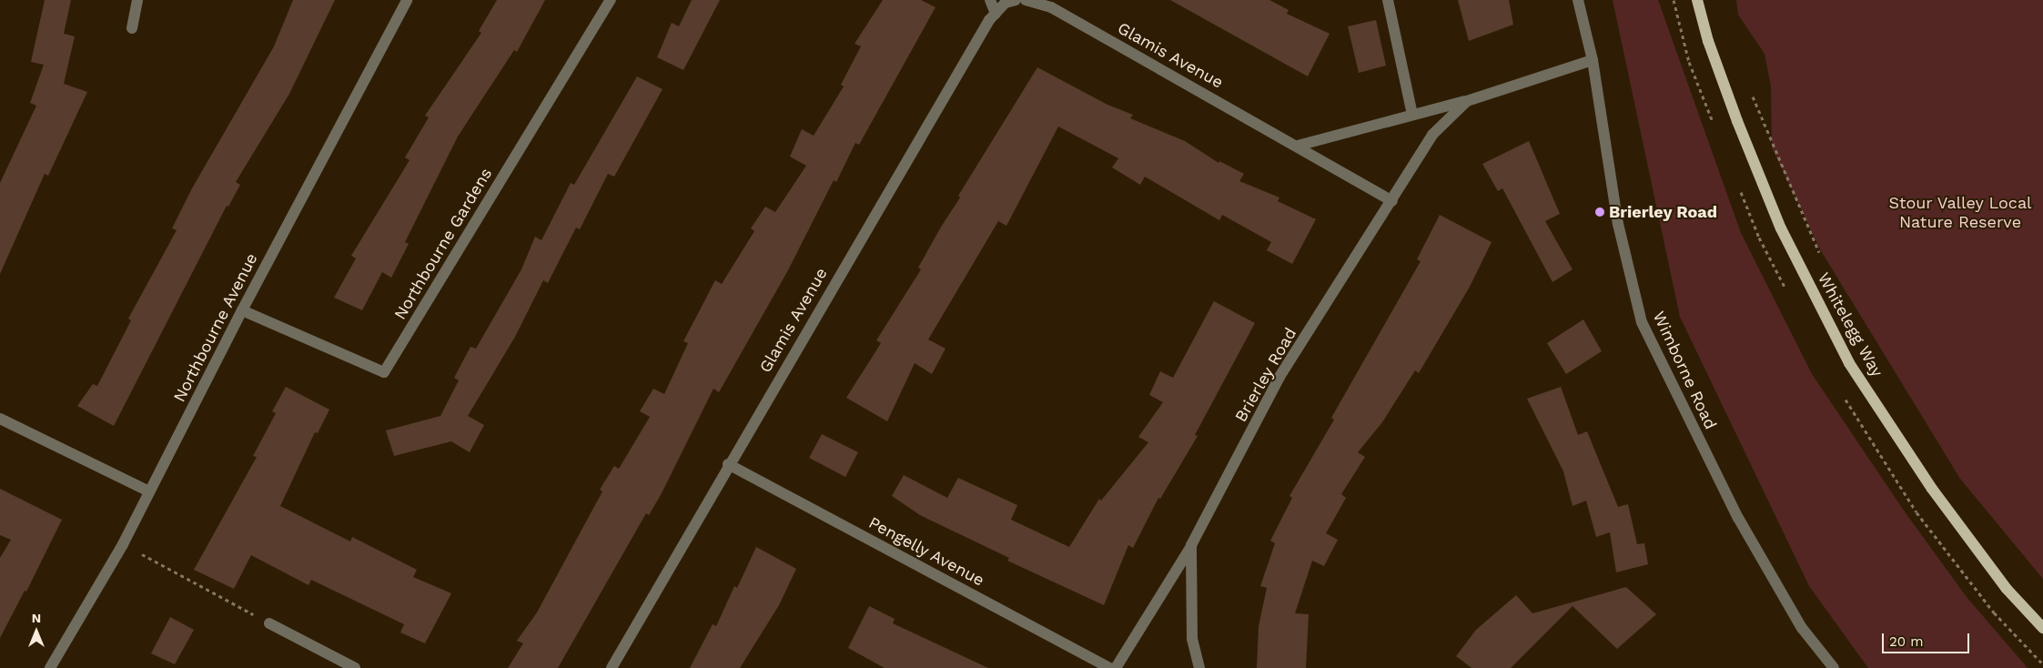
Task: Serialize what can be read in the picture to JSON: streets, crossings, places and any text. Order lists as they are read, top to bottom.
{
  "streets": {
    "main road": ["Whitelegg Way"],
    "street": [
      "Glamis Avenue",
      "Northbourne Gardens",
      "Northbourne Avenue",
      "Wimborne Road",
      "Brierley Road",
      "Pengelly Avenue"
    ]
  },
  "crossings": [
    ["Glamis Avenue", "Brierley Road"],
    ["Glamis Avenue", "Pengelly Avenue"],
    ["Northbourne Gardens", "Northbourne Avenue"],
    ["Wimborne Road", "Brierley Road"]
  ],
  "parks": ["Stour Valley Local Nature Reserve"],
  "places": ["Brierley Road"],
  "scale_bar": "20 m",
  "north": "top"
}
